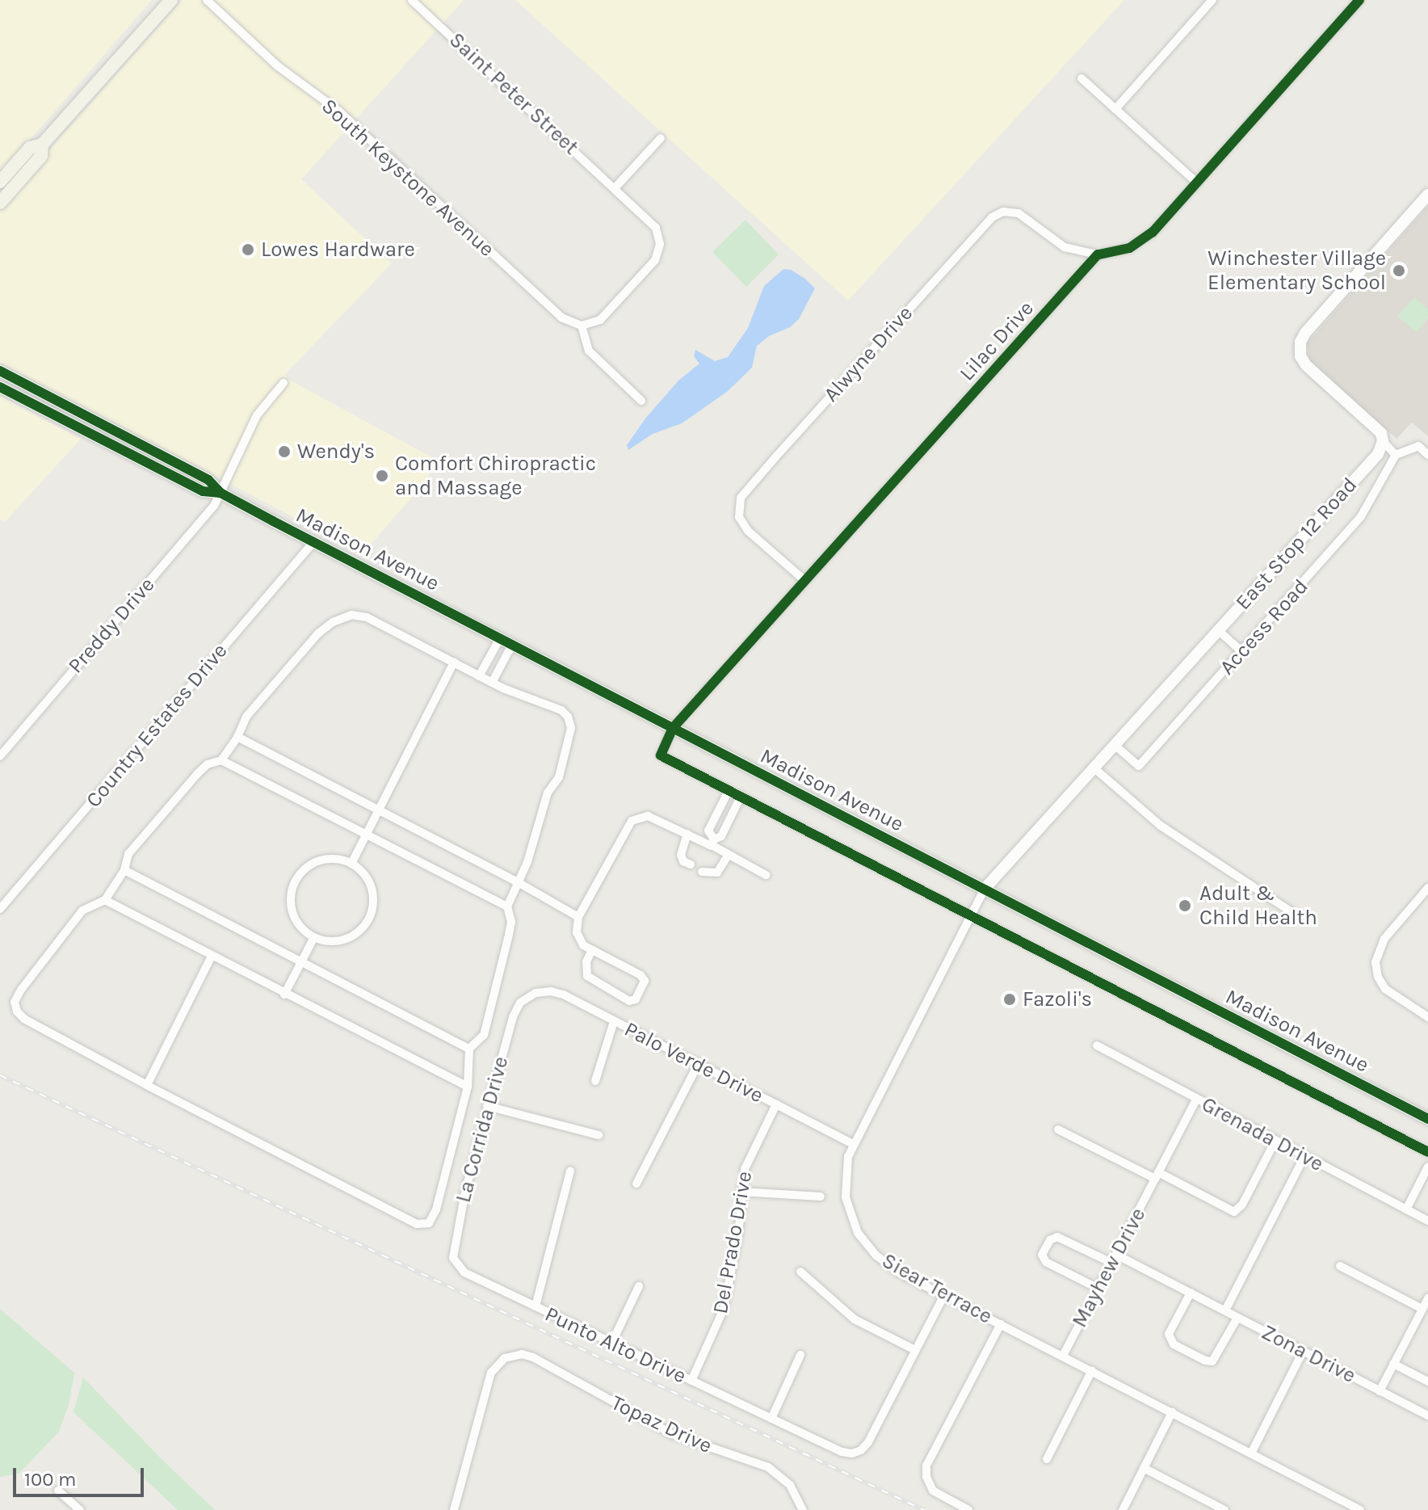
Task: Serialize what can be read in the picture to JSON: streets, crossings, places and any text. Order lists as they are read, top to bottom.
{
  "streets": {
    "main road": ["East Stop 12 Road", "Madison Avenue"],
    "street": [
      "Saint Peter Street",
      "South Keystone Avenue",
      "Lilac Drive",
      "Alwyne Drive",
      "Preddy Drive",
      "Access Road",
      "Country Estates Drive",
      "Palo Verde Drive",
      "La Corrida Drive",
      "Grenada Drive",
      "Del Prado Drive",
      "Mayhew Drive",
      "Siear Terrace",
      "Punto Alto Drive",
      "Zona Drive",
      "Topaz Drive"
    ]
  },
  "crossings": [
    ["Saint Peter Street", "South Keystone Avenue"],
    ["Lilac Drive", "Alwyne Drive"],
    ["Lilac Drive", "Madison Avenue"],
    ["East Stop 12 Road", "Madison Avenue"],
    ["East Stop 12 Road", "Access Road"],
    ["East Stop 12 Road", "Siear Terrace"],
    ["Madison Avenue", "Preddy Drive"],
    ["Madison Avenue", "Country Estates Drive"],
    ["Madison Avenue", "Siear Terrace"],
    ["Palo Verde Drive", "La Corrida Drive"],
    ["Palo Verde Drive", "Del Prado Drive"],
    ["Palo Verde Drive", "Siear Terrace"],
    ["La Corrida Drive", "Punto Alto Drive"],
    ["Grenada Drive", "Mayhew Drive"],
    ["Del Prado Drive", "Punto Alto Drive"],
    ["Mayhew Drive", "Siear Terrace"],
    ["Mayhew Drive", "Zona Drive"]
  ],
  "places": [
    "Lowes Hardware",
    "Winchester Village Elementary School",
    "Wendy's",
    "Comfort Chiropractic and Massage",
    "Adult & Child Health",
    "Fazoli's"
  ],
  "scale_bar": "100 m"
}
